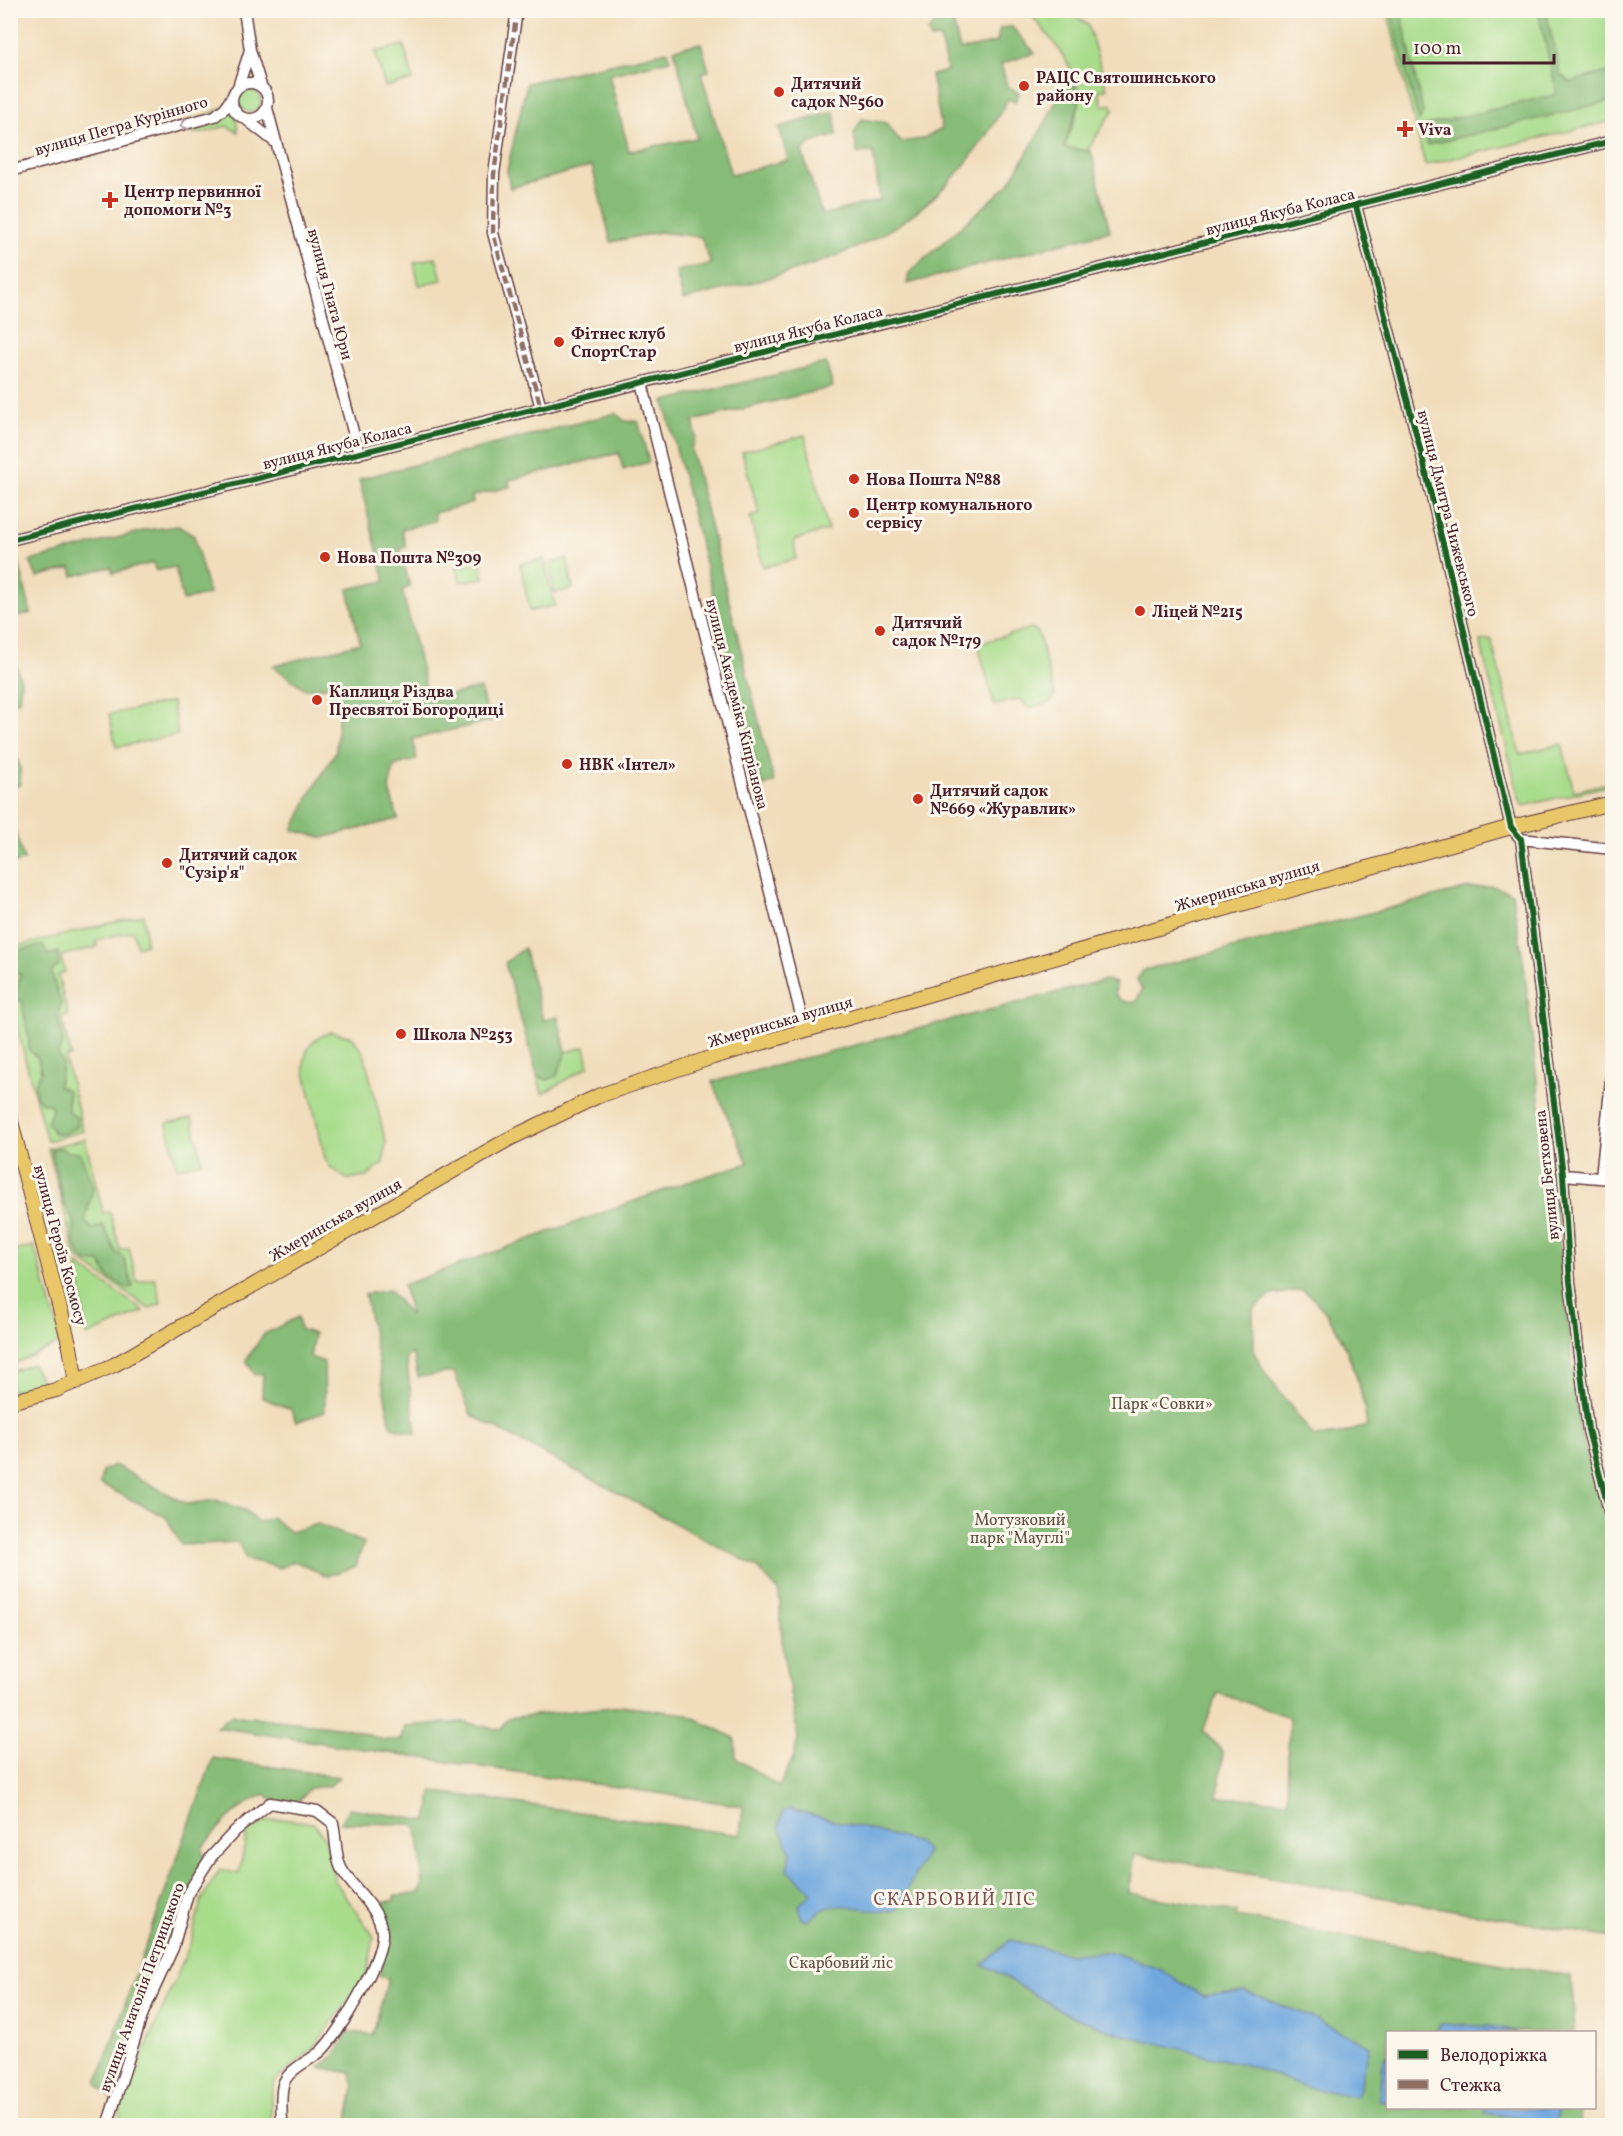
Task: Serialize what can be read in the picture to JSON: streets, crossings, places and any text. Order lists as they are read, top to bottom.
{
  "streets": {
    "main road": ["Жмеринська вулиця", "вулиця Героїв Космосу"],
    "street": [
      "вулиця Петра Курінного",
      "вулиця Якуба Коласа",
      "вулиця Гната Юри",
      "вулиця Дмитра Чижевського",
      "вулиця Академіка Кіпріанова",
      "вулиця Бетховена",
      "вулиця Анатолія Петрицького"
    ]
  },
  "crossings": [
    ["вулиця Петра Курінного", "вулиця Гната Юри"],
    ["вулиця Якуба Коласа", "вулиця Гната Юри"],
    ["вулиця Якуба Коласа", "вулиця Дмитра Чижевського"],
    ["вулиця Якуба Коласа", "вулиця Академіка Кіпріанова"],
    ["вулиця Дмитра Чижевського", "Жмеринська вулиця"],
    ["вулиця Академіка Кіпріанова", "Жмеринська вулиця"],
    ["Жмеринська вулиця", "вулиця Героїв Космосу"]
  ],
  "one_way": ["вулиця Петра Курінного"],
  "districts": ["СКАРБОВИЙ ЛІС"],
  "parks": ["Парк «Совки»", "Мотузковий парк \"Мауглі\"", "Скарбовий ліс"],
  "places": {
    "other": [
      "РАЦС Святошинського району",
      "Дитячий садок №560",
      "Фітнес клуб СпортСтар",
      "Нова Пошта №88",
      "Центр комунального сервісу",
      "Нова Пошта №309",
      "Ліцей №215",
      "Дитячий садок №179",
      "Каплиця Різдва Пресвятої Богородиці",
      "НВК «Інтел»",
      "Дитячий садок №669 «Журавлик»",
      "Дитячий садок \"Сузір'я\"",
      "Школа №253"
    ],
    "health": ["Viva", "Центр первинної допомоги №3"]
  },
  "legend": ["Велодоріжка", "Стежка"],
  "scale_bar": "100 m"
}
